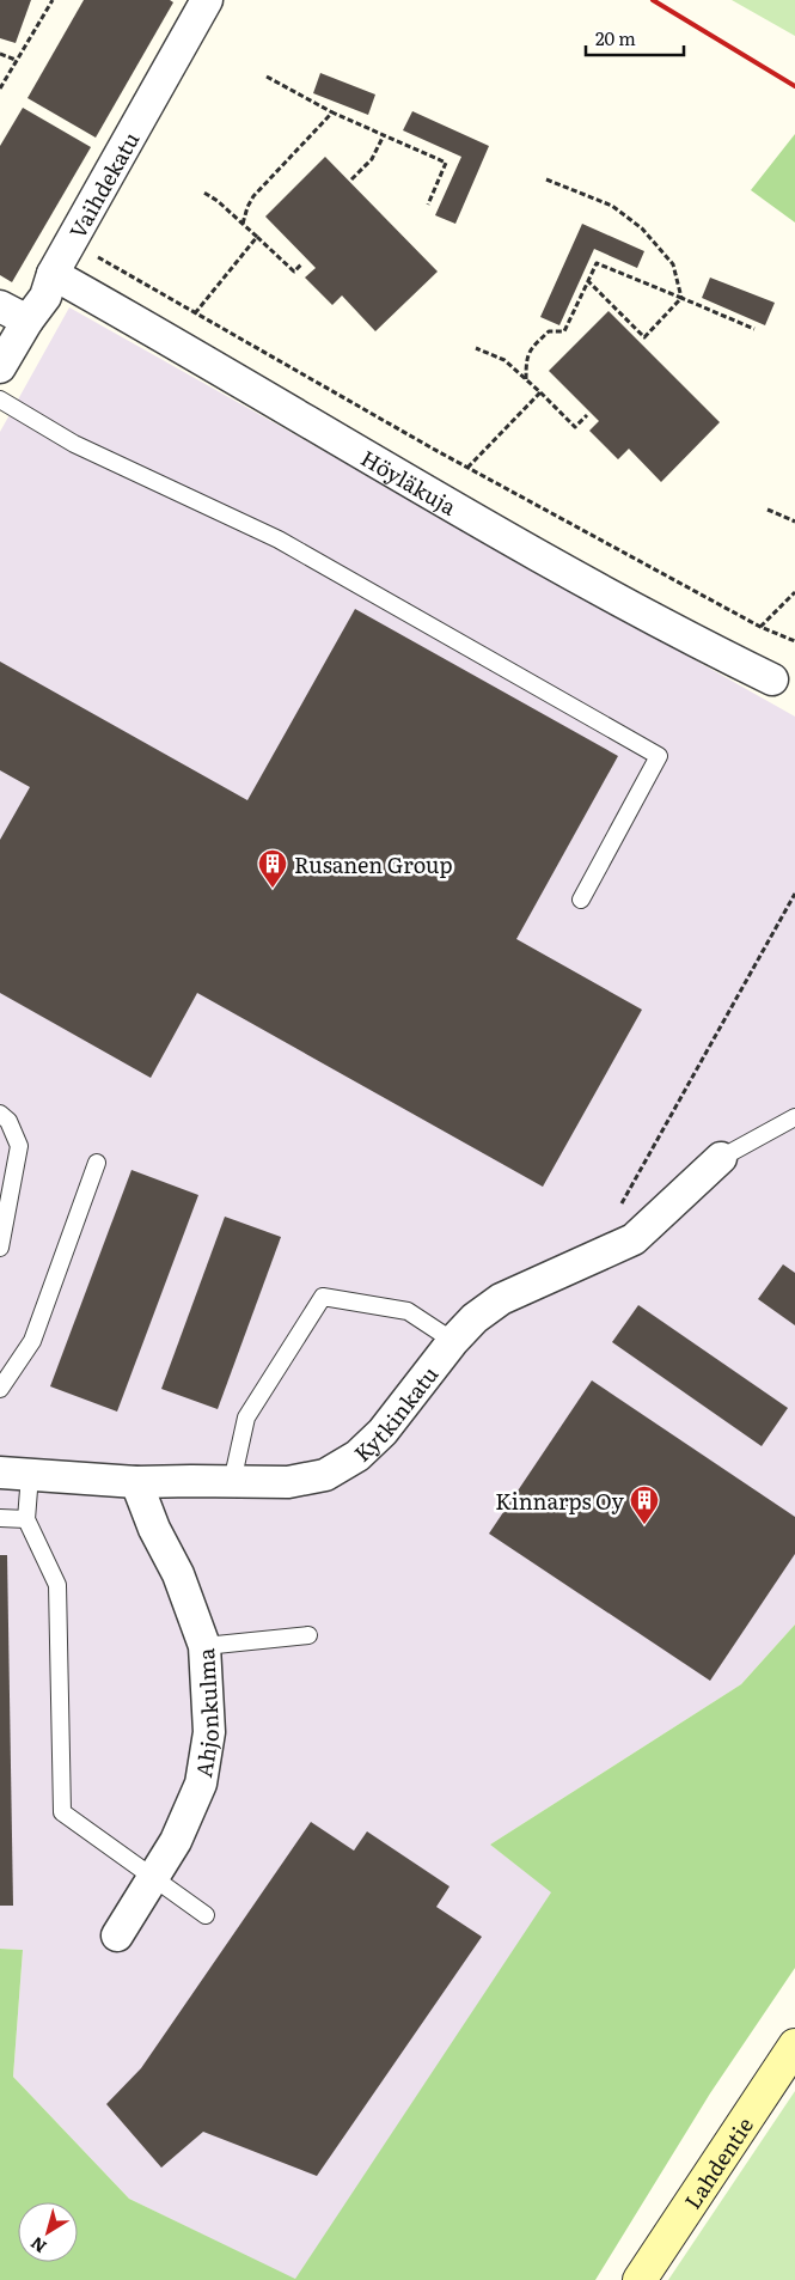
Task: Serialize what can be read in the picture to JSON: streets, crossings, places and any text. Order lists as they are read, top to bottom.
{
  "streets": {
    "main road": ["Lahdentie"],
    "street": [
      "Vaihdekatu",
      "Höyläkuja",
      "Kytkinkatu",
      "Ahjonkulma"
    ]
  },
  "crossings": [
    ["Vaihdekatu", "Höyläkuja"],
    ["Kytkinkatu", "Ahjonkulma"]
  ],
  "places": {
    "building": ["Rusanen Group", "Kinnarps Oy"]
  },
  "scale_bar": "20 m",
  "north": "bottom left"
}
